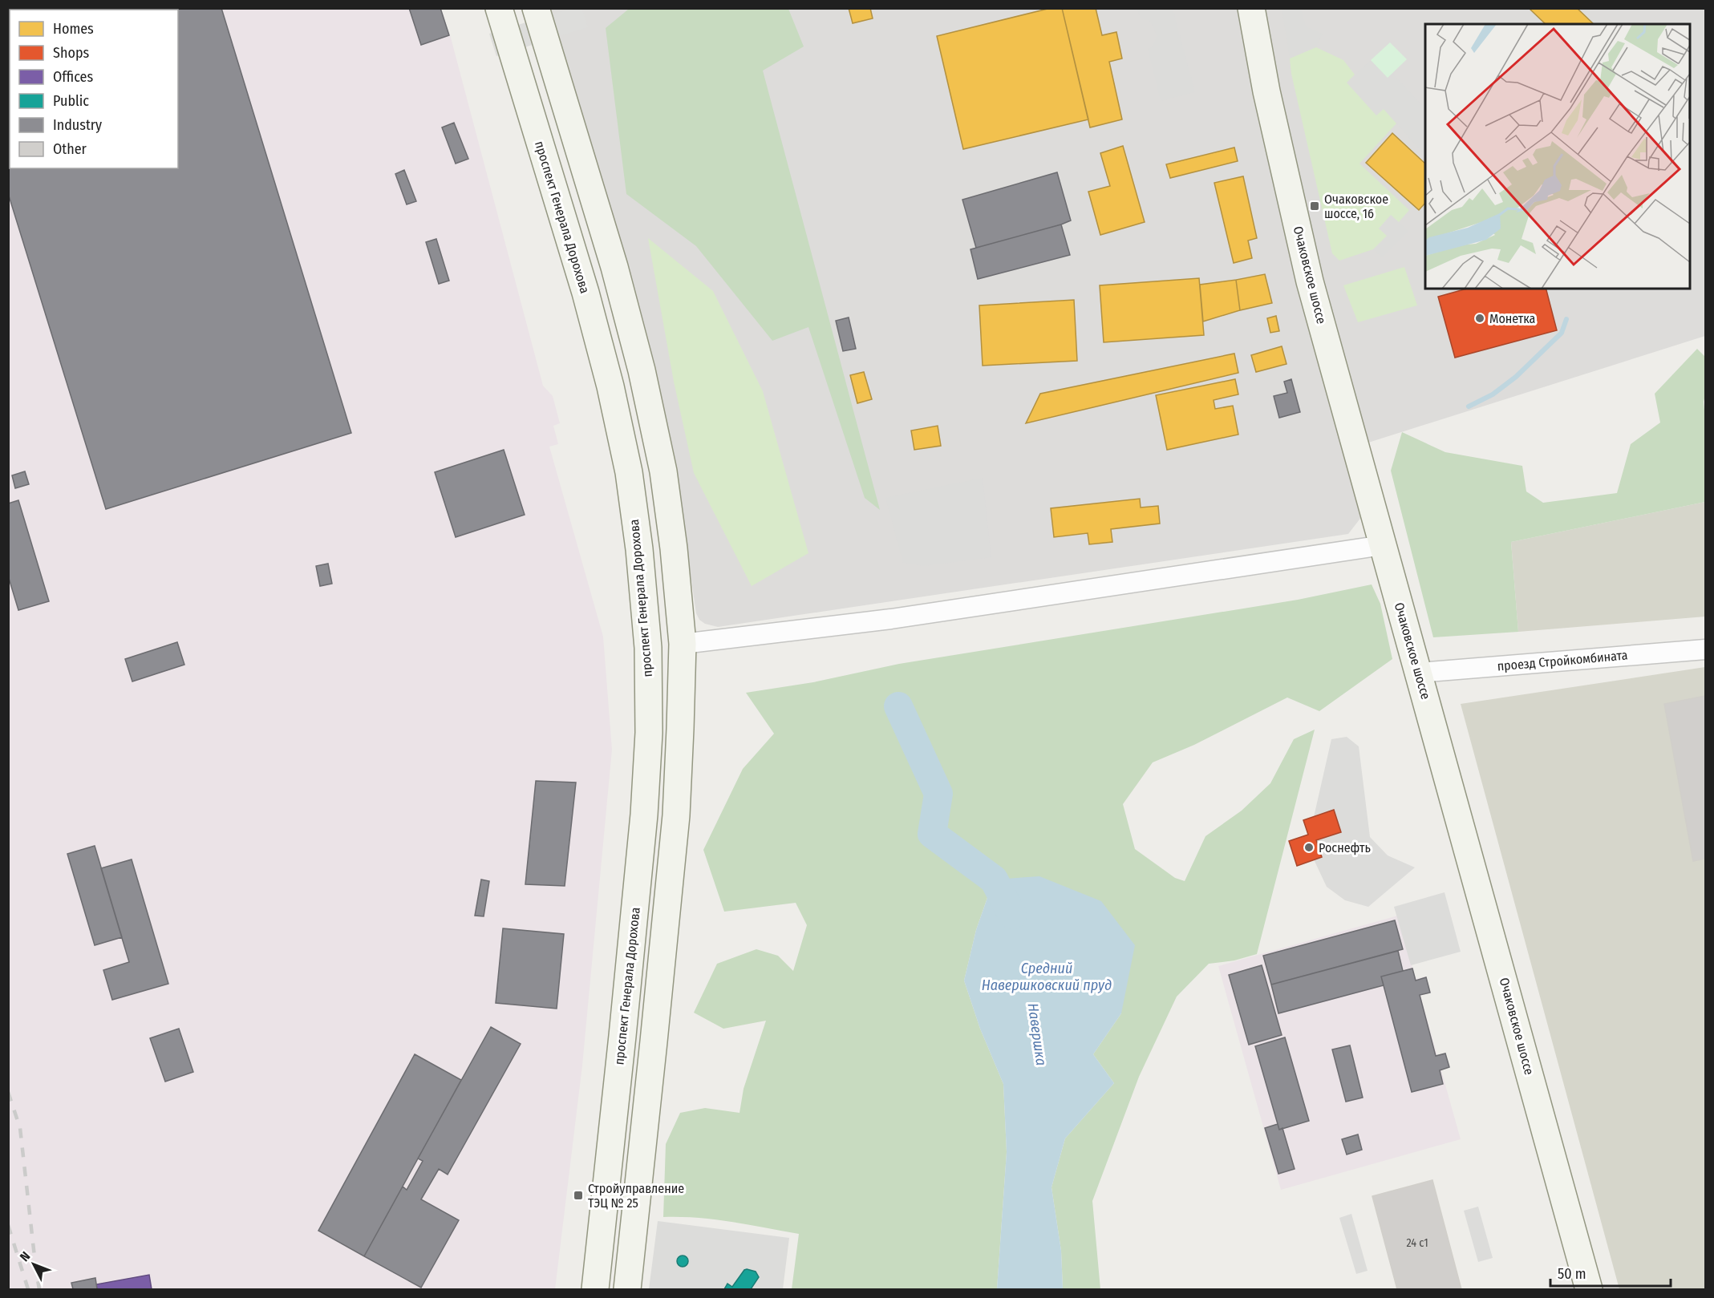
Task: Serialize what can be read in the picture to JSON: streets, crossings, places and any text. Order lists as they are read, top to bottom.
{
  "streets": {
    "main road": ["проспект Генерала Дорохова", "Очаковское шоссе"],
    "street": ["проезд Стройкомбината"]
  },
  "crossings": [
    ["Очаковское шоссе", "проезд Стройкомбината"]
  ],
  "water": ["Средний Навершковский пруд", "Навершка"],
  "places": {
    "transit": ["Очаковское шоссе, 16", "Стройуправление ТЭЦ № 25"],
    "other": ["Монетка", "Роснефть"]
  },
  "house_numbers": ["24 с1"],
  "legend": [
    "Homes",
    "Shops",
    "Offices",
    "Public",
    "Industry",
    "Other"
  ],
  "scale_bar": "50 m",
  "north": "top left"
}
